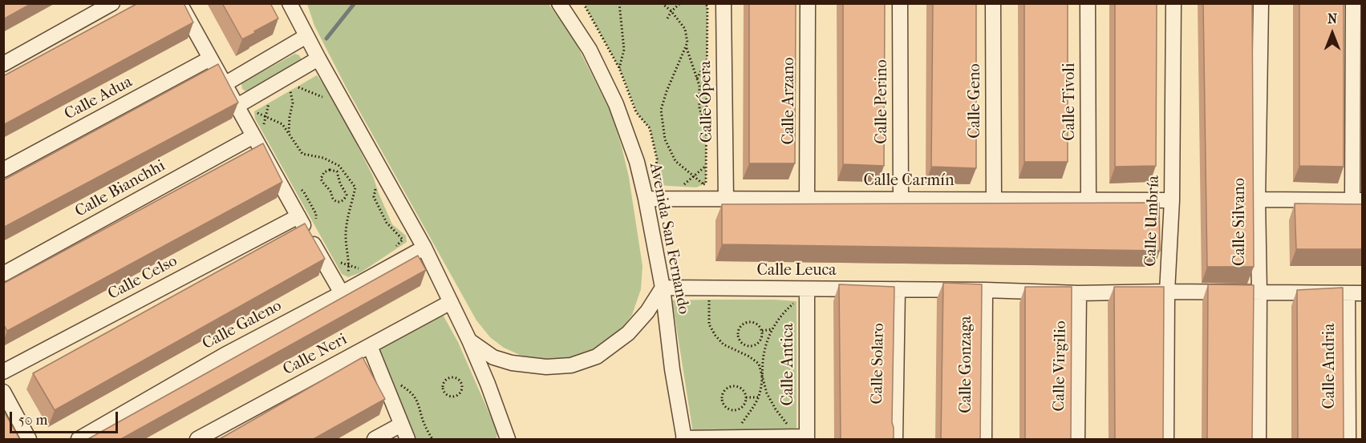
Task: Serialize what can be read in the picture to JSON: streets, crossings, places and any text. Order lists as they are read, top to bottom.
{
  "streets": {
    "street": [
      "Calle Adua",
      "Calle Arzano",
      "Calle Geno",
      "Calle Ópera",
      "Calle Perino",
      "Calle Tivoli",
      "Calle Carmín",
      "Calle Bianchhi",
      "Calle Umbría",
      "Calle Silvano",
      "Avenida San Fernando",
      "Calle Leuca",
      "Calle Celso",
      "Calle Galeno",
      "Calle Neri",
      "Calle Solaro",
      "Calle Antica",
      "Calle Gonzaga",
      "Calle Virgilio",
      "Calle Andria"
    ]
  },
  "crossings": [
    ["Calle Arzano", "Calle Carmín"],
    ["Calle Geno", "Calle Carmín"],
    ["Calle Ópera", "Calle Carmín"],
    ["Calle Perino", "Calle Carmín"],
    ["Calle Tivoli", "Calle Carmín"],
    ["Calle Carmín", "Calle Umbría"],
    ["Calle Carmín", "Avenida San Fernando"],
    ["Calle Umbría", "Calle Leuca"],
    ["Calle Silvano", "Calle Leuca"],
    ["Avenida San Fernando", "Calle Leuca"],
    ["Calle Leuca", "Calle Solaro"],
    ["Calle Leuca", "Calle Antica"],
    ["Calle Leuca", "Calle Gonzaga"],
    ["Calle Leuca", "Calle Virgilio"],
    ["Calle Leuca", "Calle Andria"]
  ],
  "scale_bar": "50 m",
  "north": "top"
}
